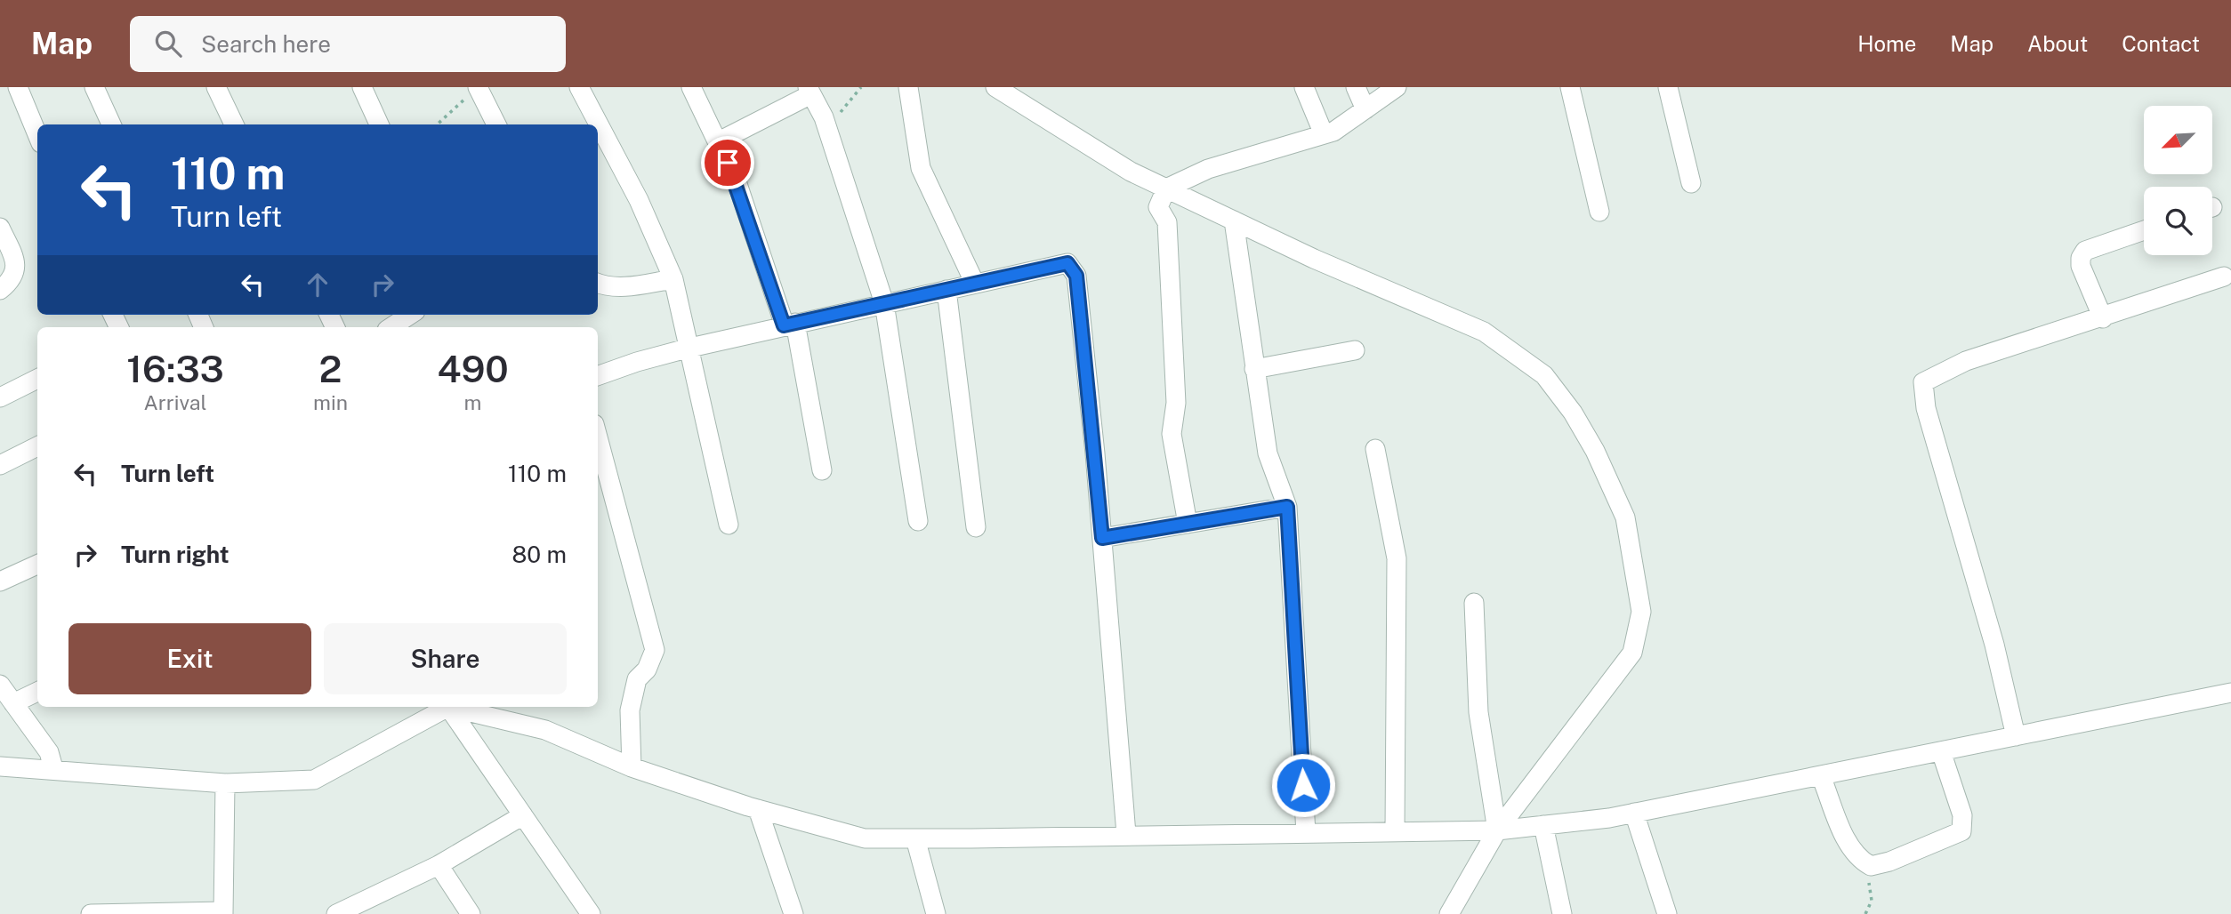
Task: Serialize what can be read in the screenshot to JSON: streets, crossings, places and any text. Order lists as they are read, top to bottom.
{
  "north": "bottom left",
  "page": {
    "header": "Map",
    "search": "Search here",
    "nav": [
      "Home",
      "Map",
      "About",
      "Contact"
    ],
    "turn": ["110 m", "Turn left"],
    "eta": [
      "16:33",
      "Arrival",
      "2",
      "min",
      "490",
      "m"
    ],
    "list": [
      {
        "name": "Turn left",
        "value": "110 m"
      },
      {
        "name": "Turn right",
        "value": "80 m"
      }
    ],
    "buttons": ["Exit", "Share"]
  }
}
